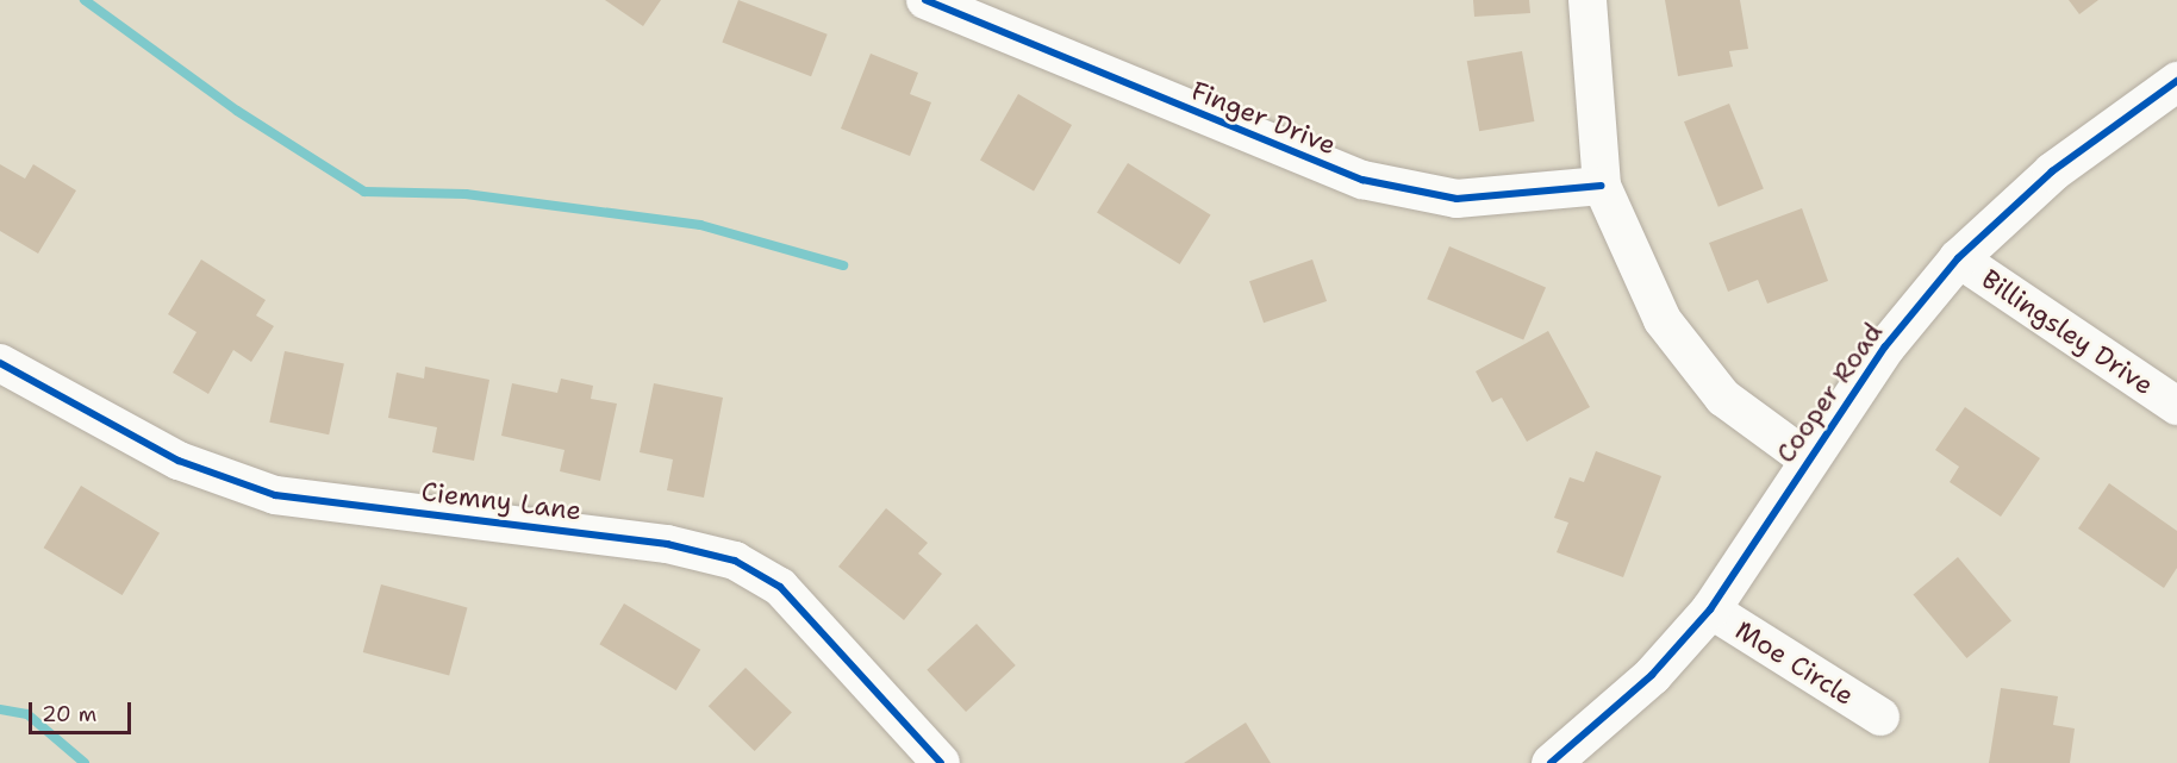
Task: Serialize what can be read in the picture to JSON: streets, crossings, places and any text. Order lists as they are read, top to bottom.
{
  "streets": {
    "street": [
      "Finger Drive",
      "Billingsley Drive",
      "Cooper Road",
      "Ciemny Lane",
      "Moe Circle"
    ]
  },
  "crossings": [
    ["Billingsley Drive", "Cooper Road"],
    ["Cooper Road", "Moe Circle"]
  ],
  "scale_bar": "20 m"
}
